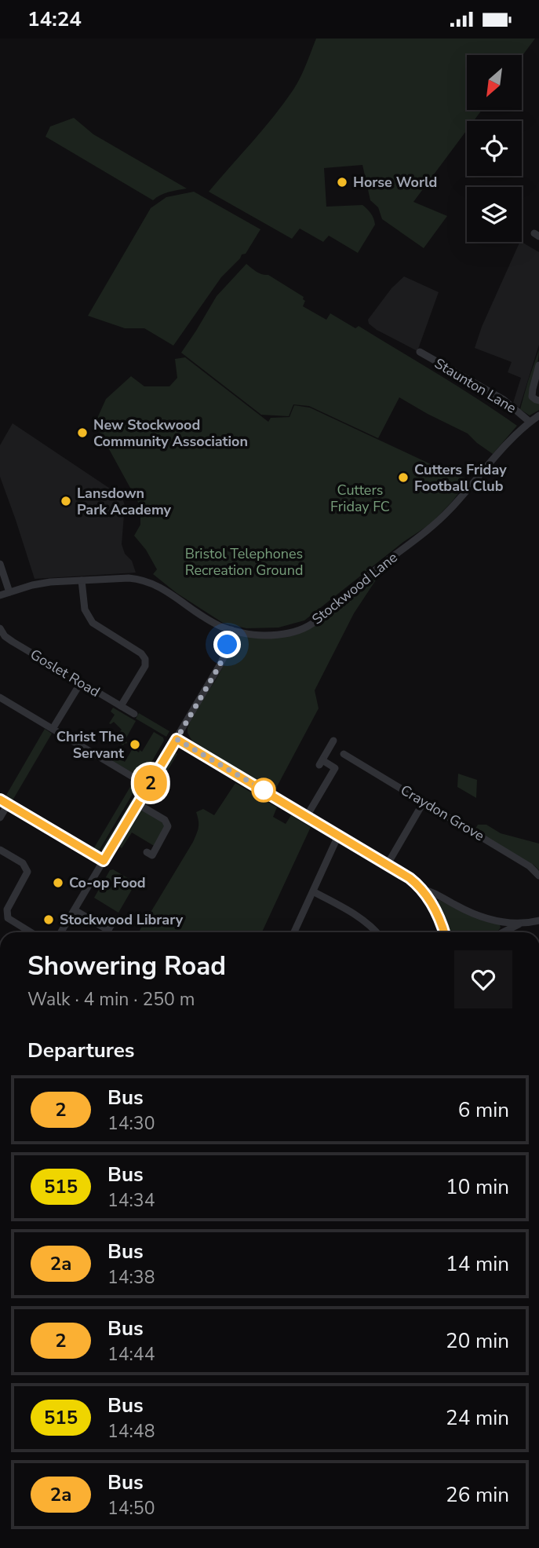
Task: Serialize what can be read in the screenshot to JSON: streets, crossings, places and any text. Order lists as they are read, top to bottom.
{
  "streets": {
    "street": [
      "Staunton Lane",
      "Stockwood Lane",
      "Goslet Road",
      "Craydon Grove"
    ]
  },
  "crossings": [
    ["Staunton Lane", "Stockwood Lane"]
  ],
  "parks": ["Cutters Friday FC", "Bristol Telephones Recreation Ground"],
  "places": [
    "Horse World",
    "New Stockwood Community Association",
    "Cutters Friday Football Club",
    "Lansdown Park Academy",
    "Christ The Servant",
    "Co-op Food",
    "Stockwood Library"
  ],
  "lines": ["bus line 2"],
  "north": "bottom left",
  "page": {
    "status": "14:24",
    "on_map": "2",
    "heading": [
      ["Showering Road", "Walk · 4 min · 250 m"],
      "Departures"
    ],
    "list": [
      {
        "mark": "2",
        "name": "Bus",
        "note": "14:30",
        "value": "6 min"
      },
      {
        "mark": "515",
        "name": "Bus",
        "note": "14:34",
        "value": "10 min"
      },
      {
        "mark": "2a",
        "name": "Bus",
        "note": "14:38",
        "value": "14 min"
      },
      {
        "mark": "2",
        "name": "Bus",
        "note": "14:44",
        "value": "20 min"
      },
      {
        "mark": "515",
        "name": "Bus",
        "note": "14:48",
        "value": "24 min"
      },
      {
        "mark": "2a",
        "name": "Bus",
        "note": "14:50",
        "value": "26 min"
      }
    ]
  }
}
